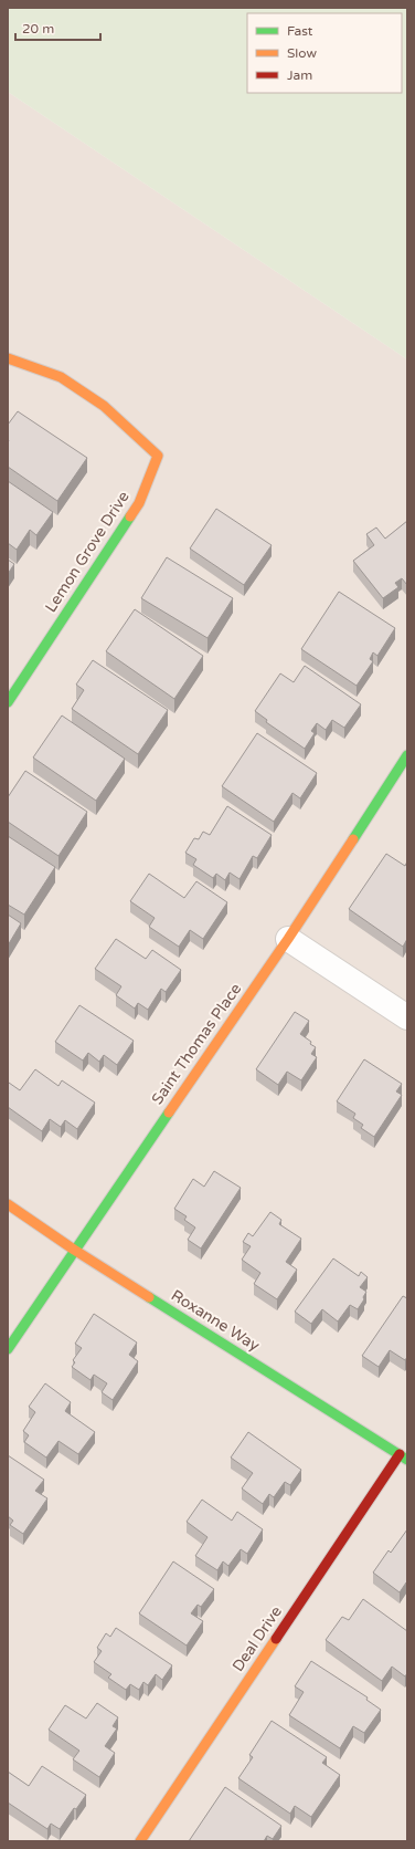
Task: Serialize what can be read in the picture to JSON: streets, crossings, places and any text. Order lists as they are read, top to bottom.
{
  "streets": {
    "street": [
      "Lemon Grove Drive",
      "Saint Thomas Place",
      "Roxanne Way",
      "Deal Drive"
    ]
  },
  "crossings": [
    ["Saint Thomas Place", "Roxanne Way"],
    ["Roxanne Way", "Deal Drive"]
  ],
  "legend": ["Fast", "Slow", "Jam"],
  "scale_bar": "20 m"
}
